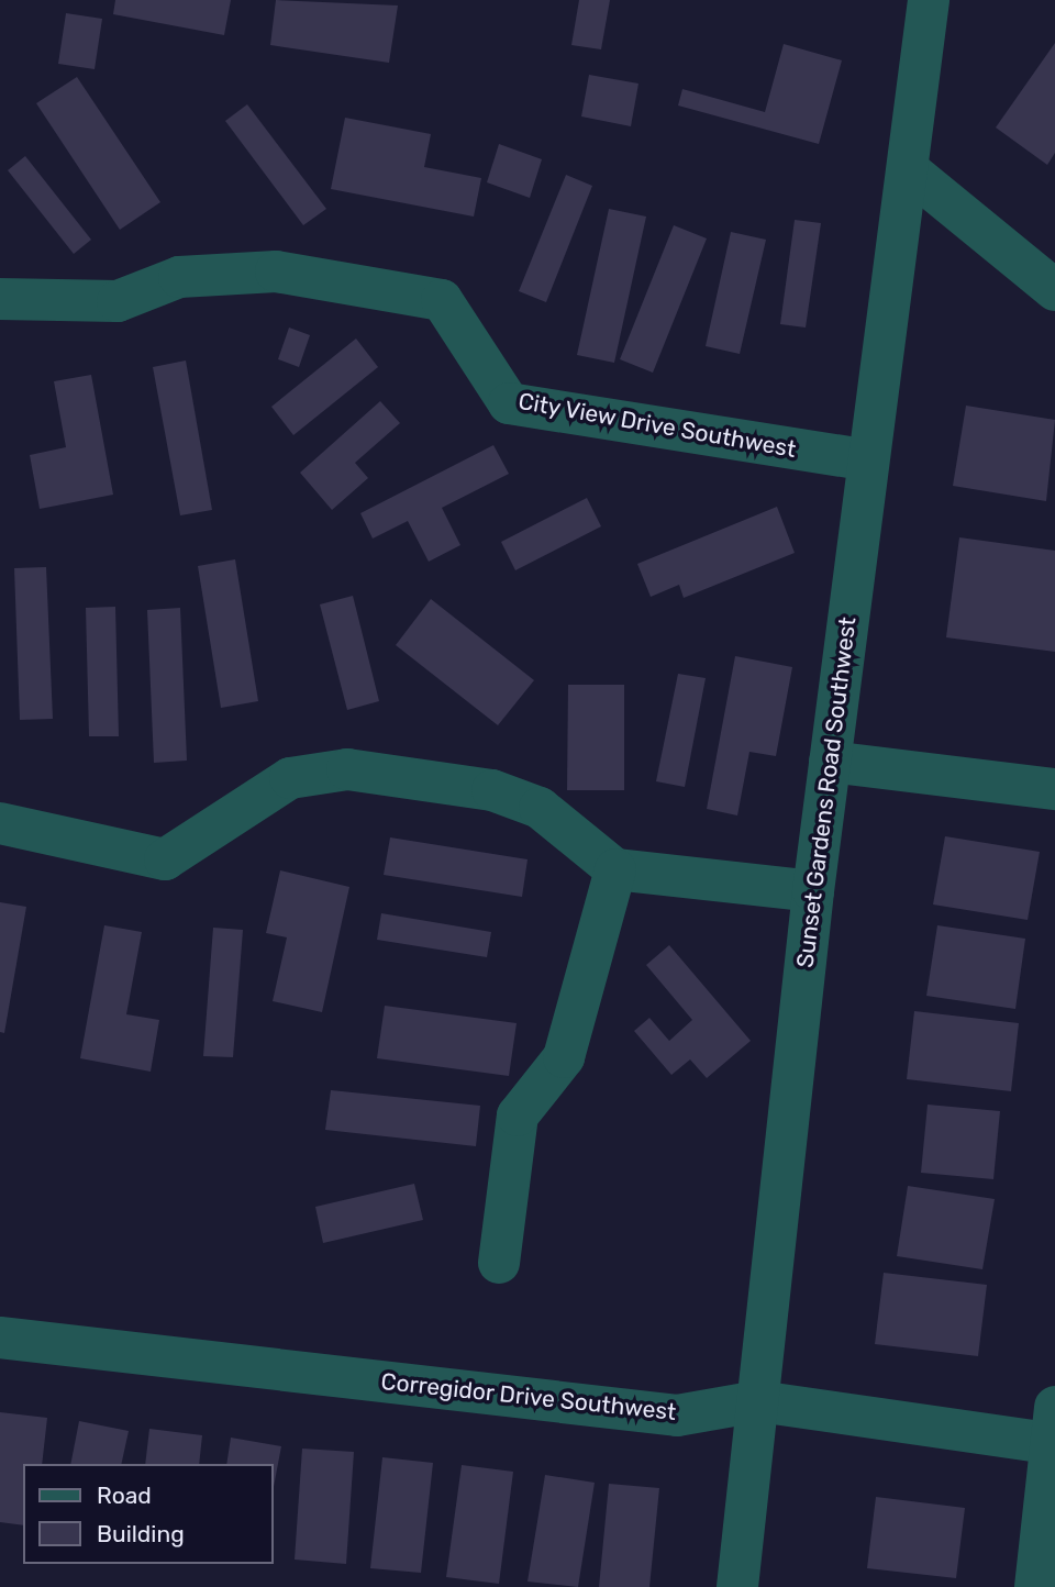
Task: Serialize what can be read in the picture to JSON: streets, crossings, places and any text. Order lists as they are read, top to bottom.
{
  "streets": {
    "street": ["City View Drive Southwest", "Sunset Gardens Road Southwest", "Corregidor Drive Southwest"]
  },
  "crossings": [
    ["City View Drive Southwest", "Sunset Gardens Road Southwest"],
    ["Sunset Gardens Road Southwest", "Corregidor Drive Southwest"]
  ],
  "legend": ["Road", "Building"]
}
